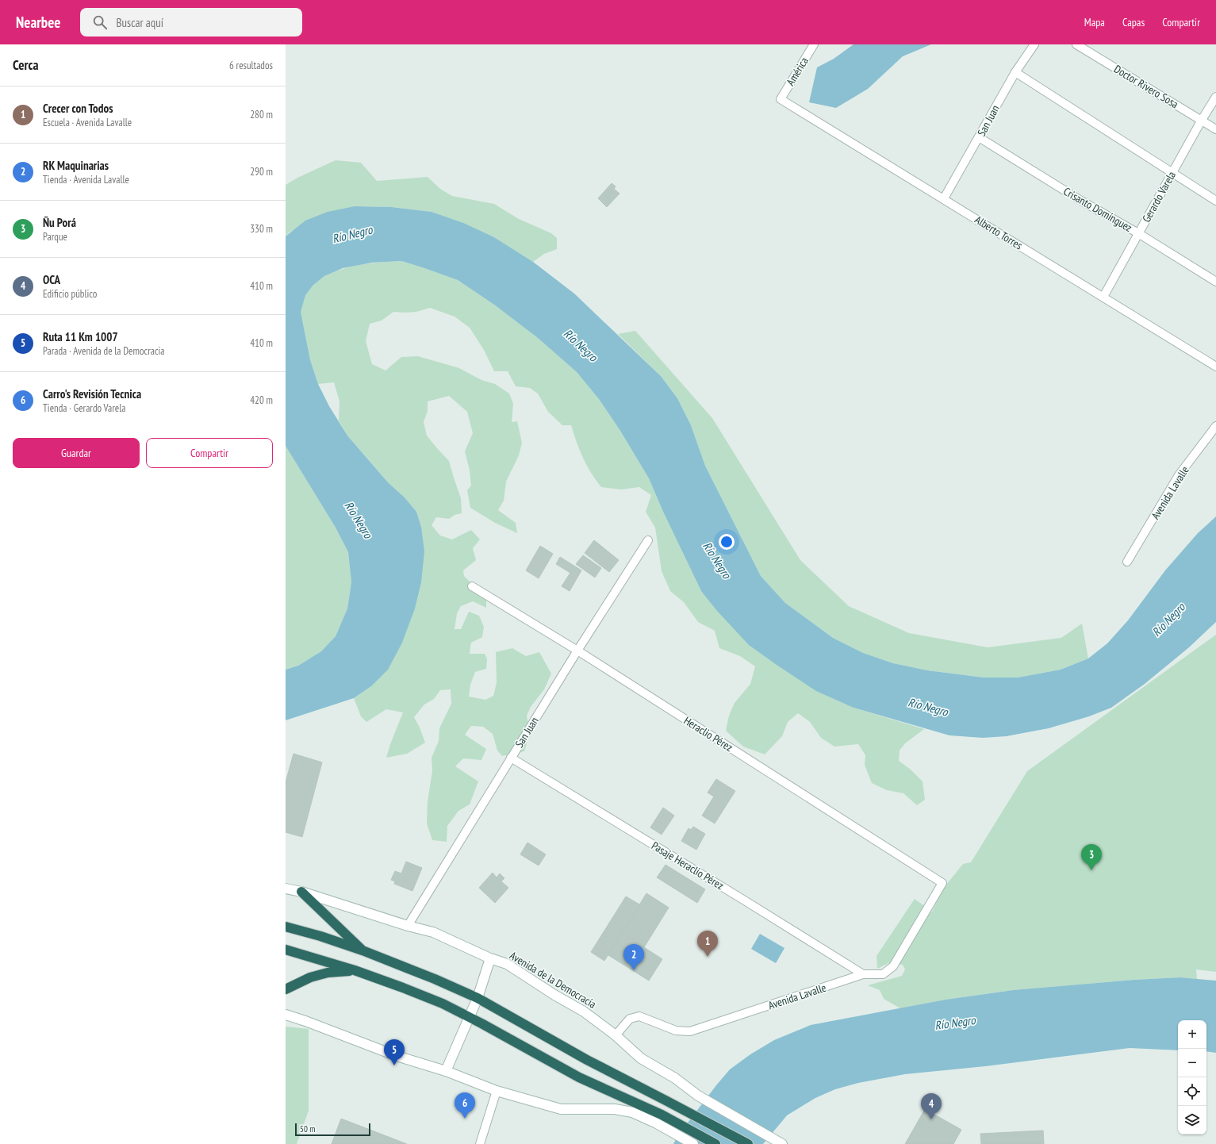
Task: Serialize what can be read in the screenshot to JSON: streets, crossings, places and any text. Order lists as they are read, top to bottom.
{
  "streets": {
    "street": [
      "América",
      "Doctor Rivero Sosa",
      "San Juan",
      "Gerardo Varela",
      "Crisanto Domínguez",
      "Alberto Torres",
      "Avenida Lavalle",
      "Heraclio Pérez",
      "Pasaje Heraclio Pérez",
      "Avenida de la Democracia"
    ]
  },
  "crossings": [
    ["América", "Alberto Torres"],
    ["Doctor Rivero Sosa", "Gerardo Varela"],
    ["San Juan", "Crisanto Domínguez"],
    ["San Juan", "Alberto Torres"],
    ["San Juan", "Heraclio Pérez"],
    ["San Juan", "Pasaje Heraclio Pérez"],
    ["San Juan", "Avenida de la Democracia"],
    ["Gerardo Varela", "Crisanto Domínguez"],
    ["Gerardo Varela", "Alberto Torres"],
    ["Avenida Lavalle", "Heraclio Pérez"],
    ["Avenida Lavalle", "Pasaje Heraclio Pérez"],
    ["Avenida Lavalle", "Avenida de la Democracia"]
  ],
  "water": ["Río Negro"],
  "scale_bar": "50 m",
  "page": {
    "header": "Nearbee",
    "search": "Buscar aquí",
    "nav": ["Mapa", "Capas", "Compartir"],
    "heading": ["Cerca", "6 resultados"],
    "list": [
      {
        "mark": "1",
        "name": "Crecer con Todos",
        "note": "Escuela · Avenida Lavalle",
        "value": "280 m"
      },
      {
        "mark": "2",
        "name": "RK Maquinarias",
        "note": "Tienda · Avenida Lavalle",
        "value": "290 m"
      },
      {
        "mark": "3",
        "name": "Ñu Porá",
        "note": "Parque",
        "value": "330 m"
      },
      {
        "mark": "4",
        "name": "OCA",
        "note": "Edificio público",
        "value": "410 m"
      },
      {
        "mark": "5",
        "name": "Ruta 11 Km 1007",
        "note": "Parada · Avenida de la Democracia",
        "value": "410 m"
      },
      {
        "mark": "6",
        "name": "Carro's Revisión Tecnica",
        "note": "Tienda · Gerardo Varela",
        "value": "420 m"
      }
    ],
    "buttons": ["Guardar", "Compartir"],
    "pins": [
      "3",
      "1",
      "2",
      "5",
      "6",
      "4"
    ],
    "map_buttons": ["+", "−"],
    "scale": "50 m"
  }
}
